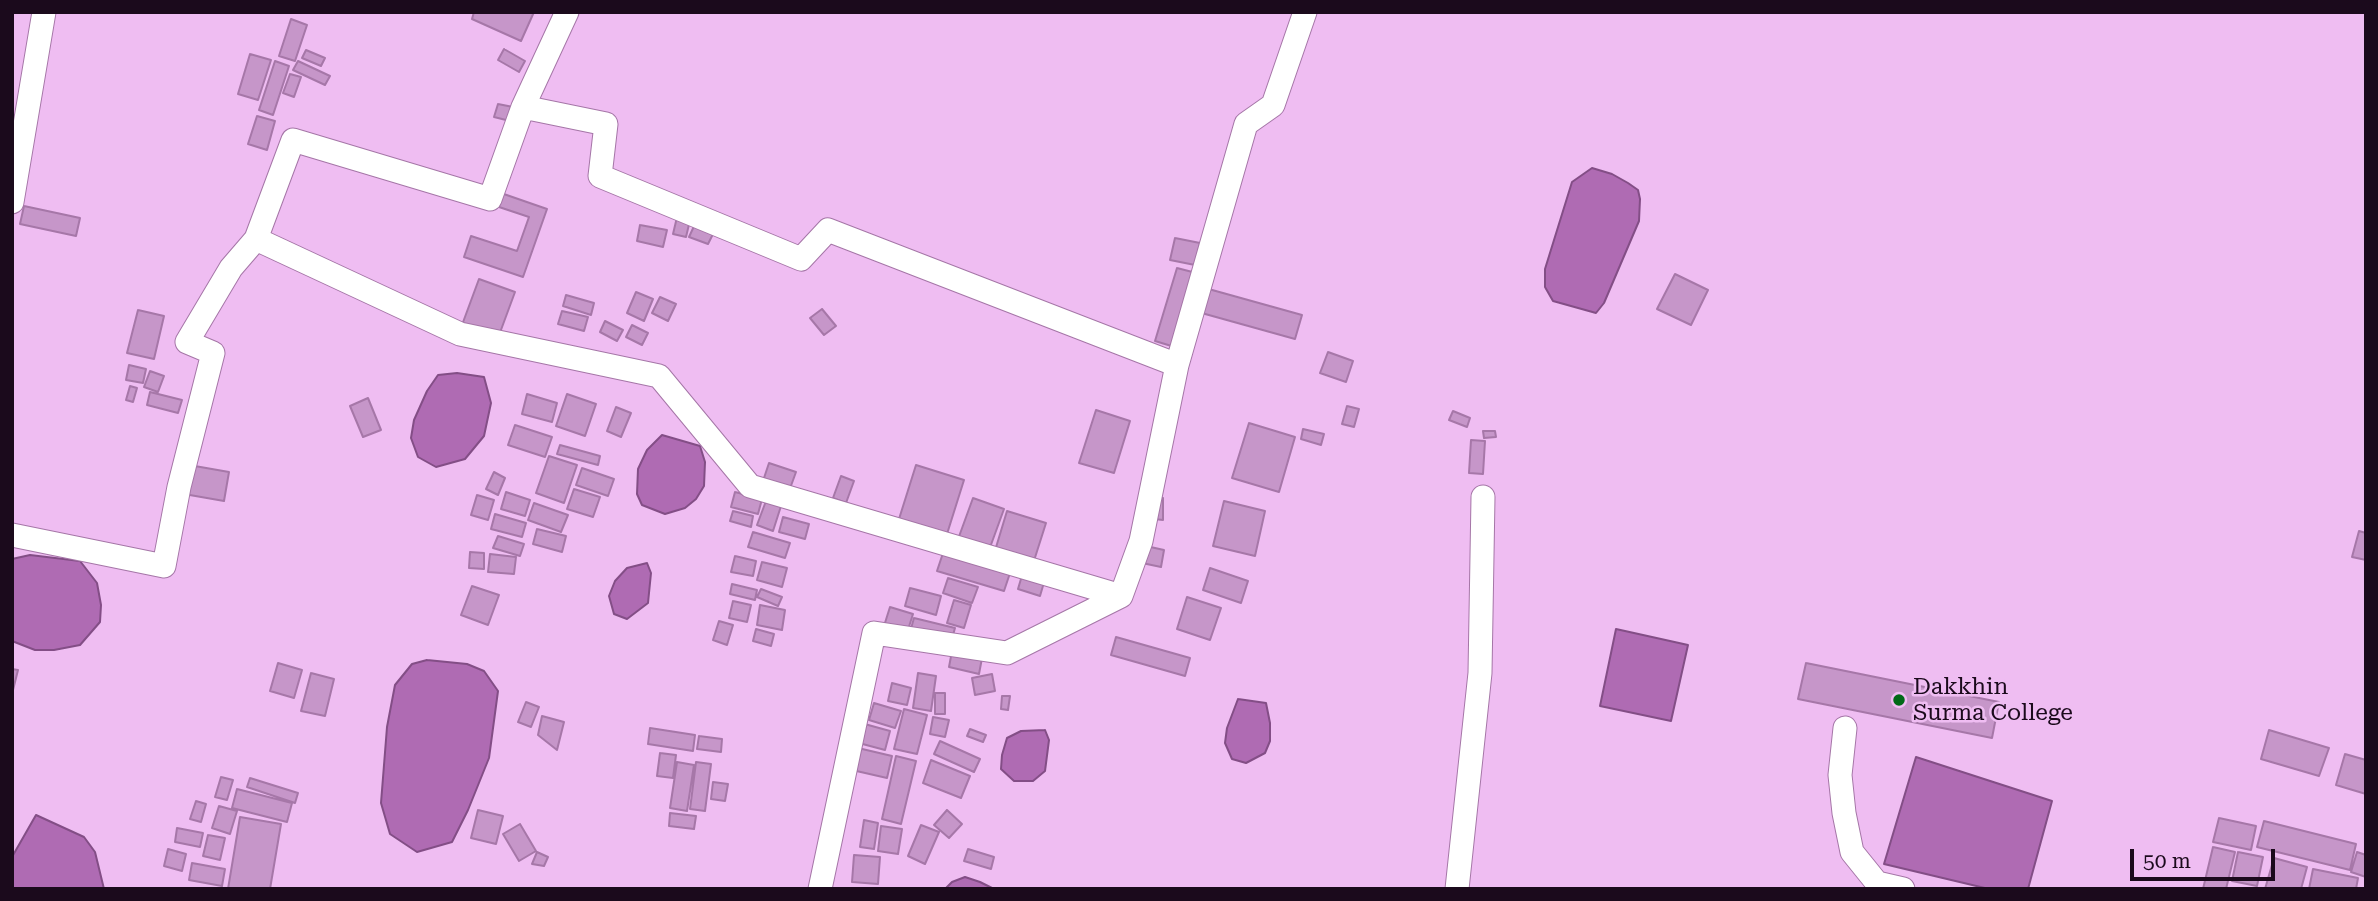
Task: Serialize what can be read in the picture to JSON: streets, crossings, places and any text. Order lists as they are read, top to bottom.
{
  "places": ["Dakkhin Surma College"],
  "scale_bar": "50 m"
}
